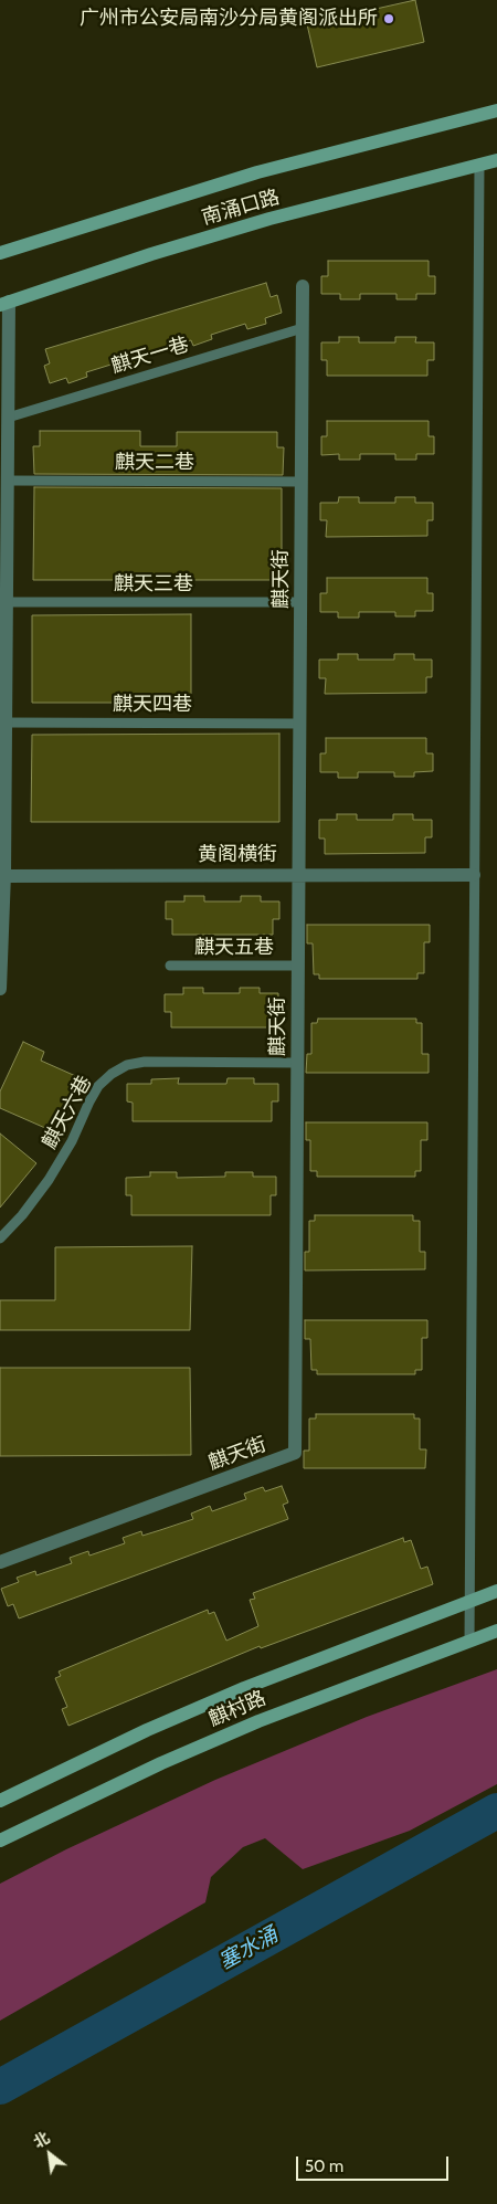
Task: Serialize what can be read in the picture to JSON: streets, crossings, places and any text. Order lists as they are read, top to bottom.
{
  "streets": {
    "street": [
      "南涌口路",
      "麒天街",
      "黄阁横街",
      "麒村路"
    ],
    "lane": [
      "麒天一巷",
      "麒天二巷",
      "麒天三巷",
      "麒天四巷",
      "麒天五巷",
      "麒天六巷"
    ]
  },
  "crossings": [
    ["麒天一巷", "麒天街"],
    ["麒天二巷", "麒天街"],
    ["麒天街", "麒天三巷"],
    ["麒天街", "麒天四巷"],
    ["麒天街", "黄阁横街"],
    ["麒天街", "麒天五巷"],
    ["麒天街", "麒天六巷"]
  ],
  "water": ["塞水涌"],
  "places": ["广州市公安局南沙分局黄阁派出所"],
  "scale_bar": "50 m",
  "north": "top left"
}
